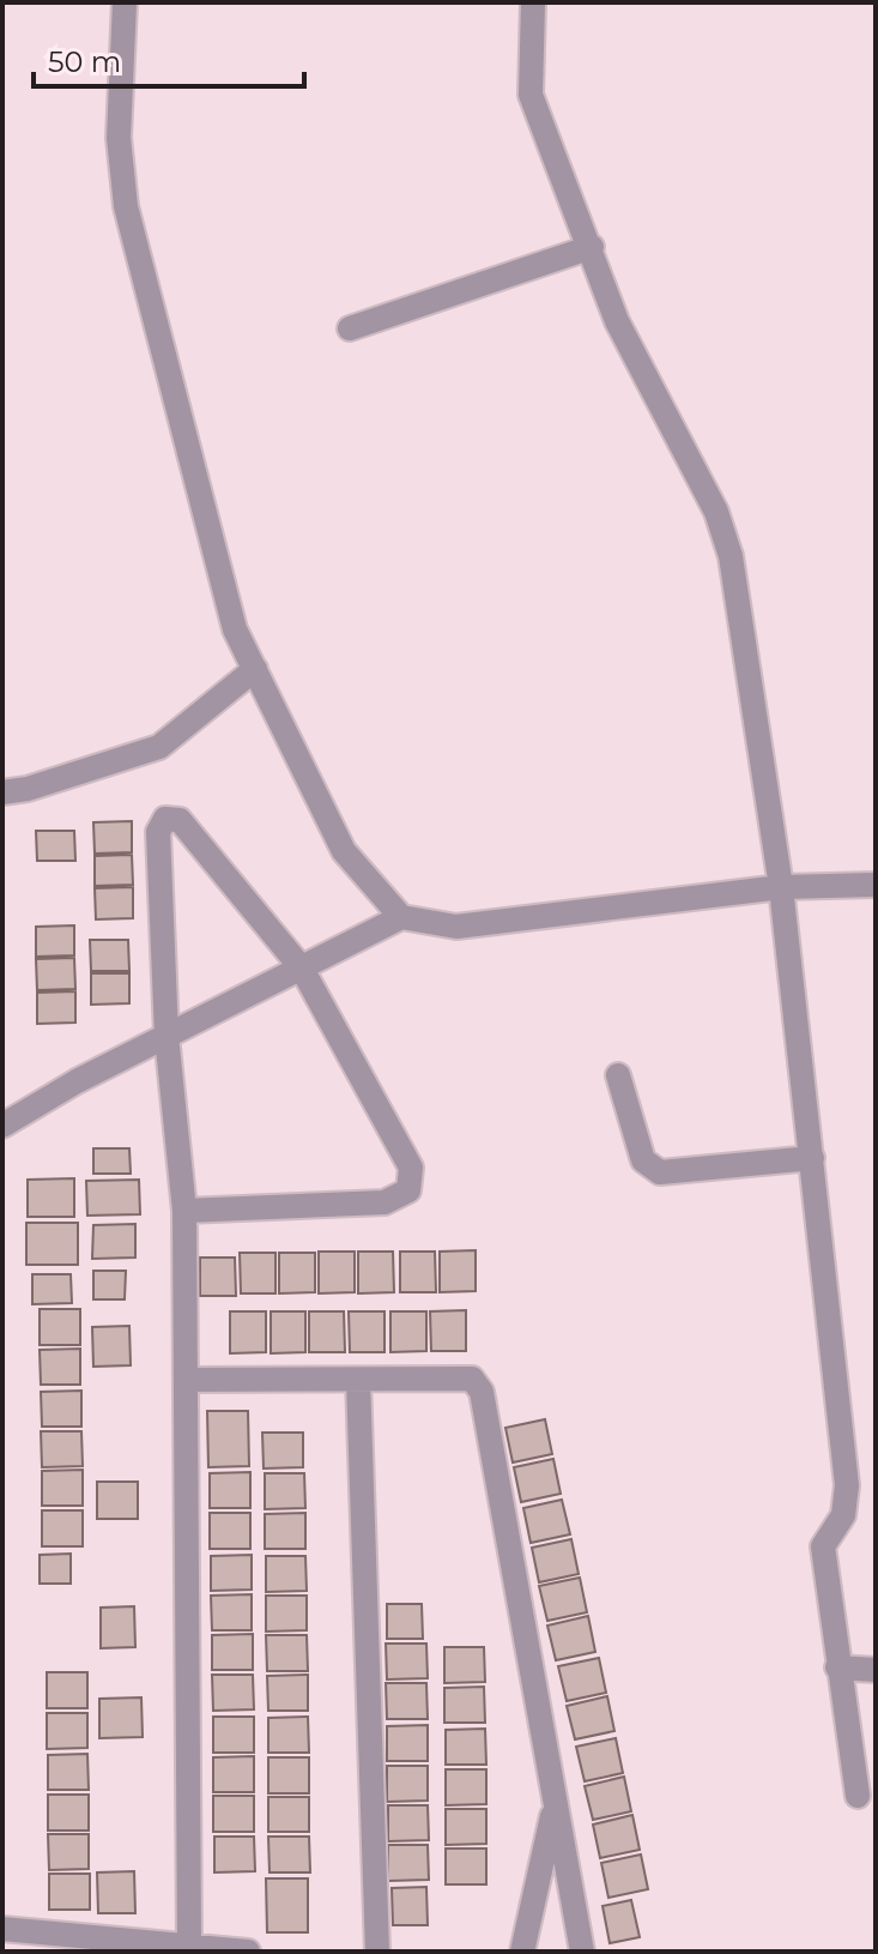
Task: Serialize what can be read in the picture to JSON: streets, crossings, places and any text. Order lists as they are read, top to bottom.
{
  "scale_bar": "50 m"
}
